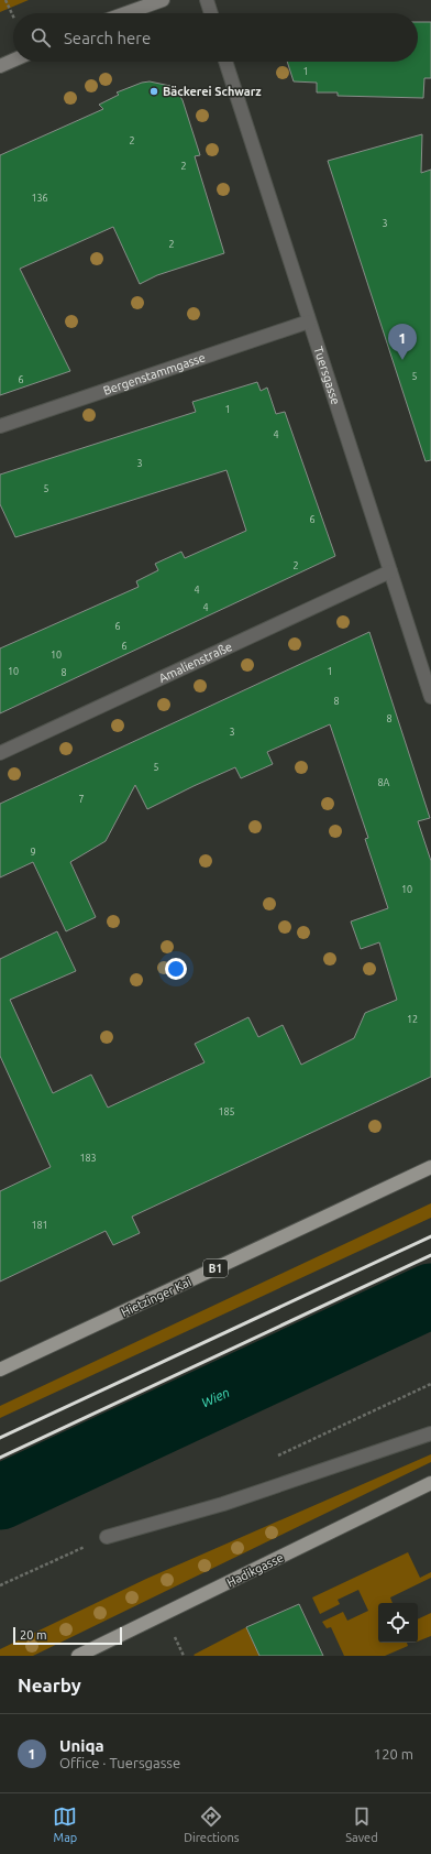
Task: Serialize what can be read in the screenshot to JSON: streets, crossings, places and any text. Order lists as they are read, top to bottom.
{
  "streets": {
    "main road": ["B1", "Hietzinger Kai", "Hadikgasse"],
    "street": ["Bergenstammgasse", "Tuersgasse", "Amalienstraße"]
  },
  "crossings": [
    ["Bergenstammgasse", "Tuersgasse"],
    ["Tuersgasse", "Amalienstraße"]
  ],
  "water": ["Wien"],
  "places": ["Bäckerei Schwarz"],
  "house_numbers": [
    "1",
    "2",
    "2",
    "136",
    "3",
    "2",
    "5",
    "6",
    "1",
    "4",
    "3",
    "5",
    "6",
    "2",
    "4",
    "4",
    "6",
    "6",
    "10",
    "10",
    "1",
    "8",
    "8",
    "8",
    "3",
    "5",
    "8A",
    "7",
    "9",
    "10",
    "12",
    "185",
    "183",
    "181"
  ],
  "scale_bar": "20 m",
  "page": {
    "search": "Search here",
    "pins": "1",
    "scale": "20 m",
    "heading": "Nearby",
    "list": [
      {
        "mark": "1",
        "name": "Uniqa",
        "note": "Office · Tuersgasse",
        "value": "120 m"
      }
    ],
    "nav": ["Map", "Directions", "Saved"]
  }
}
